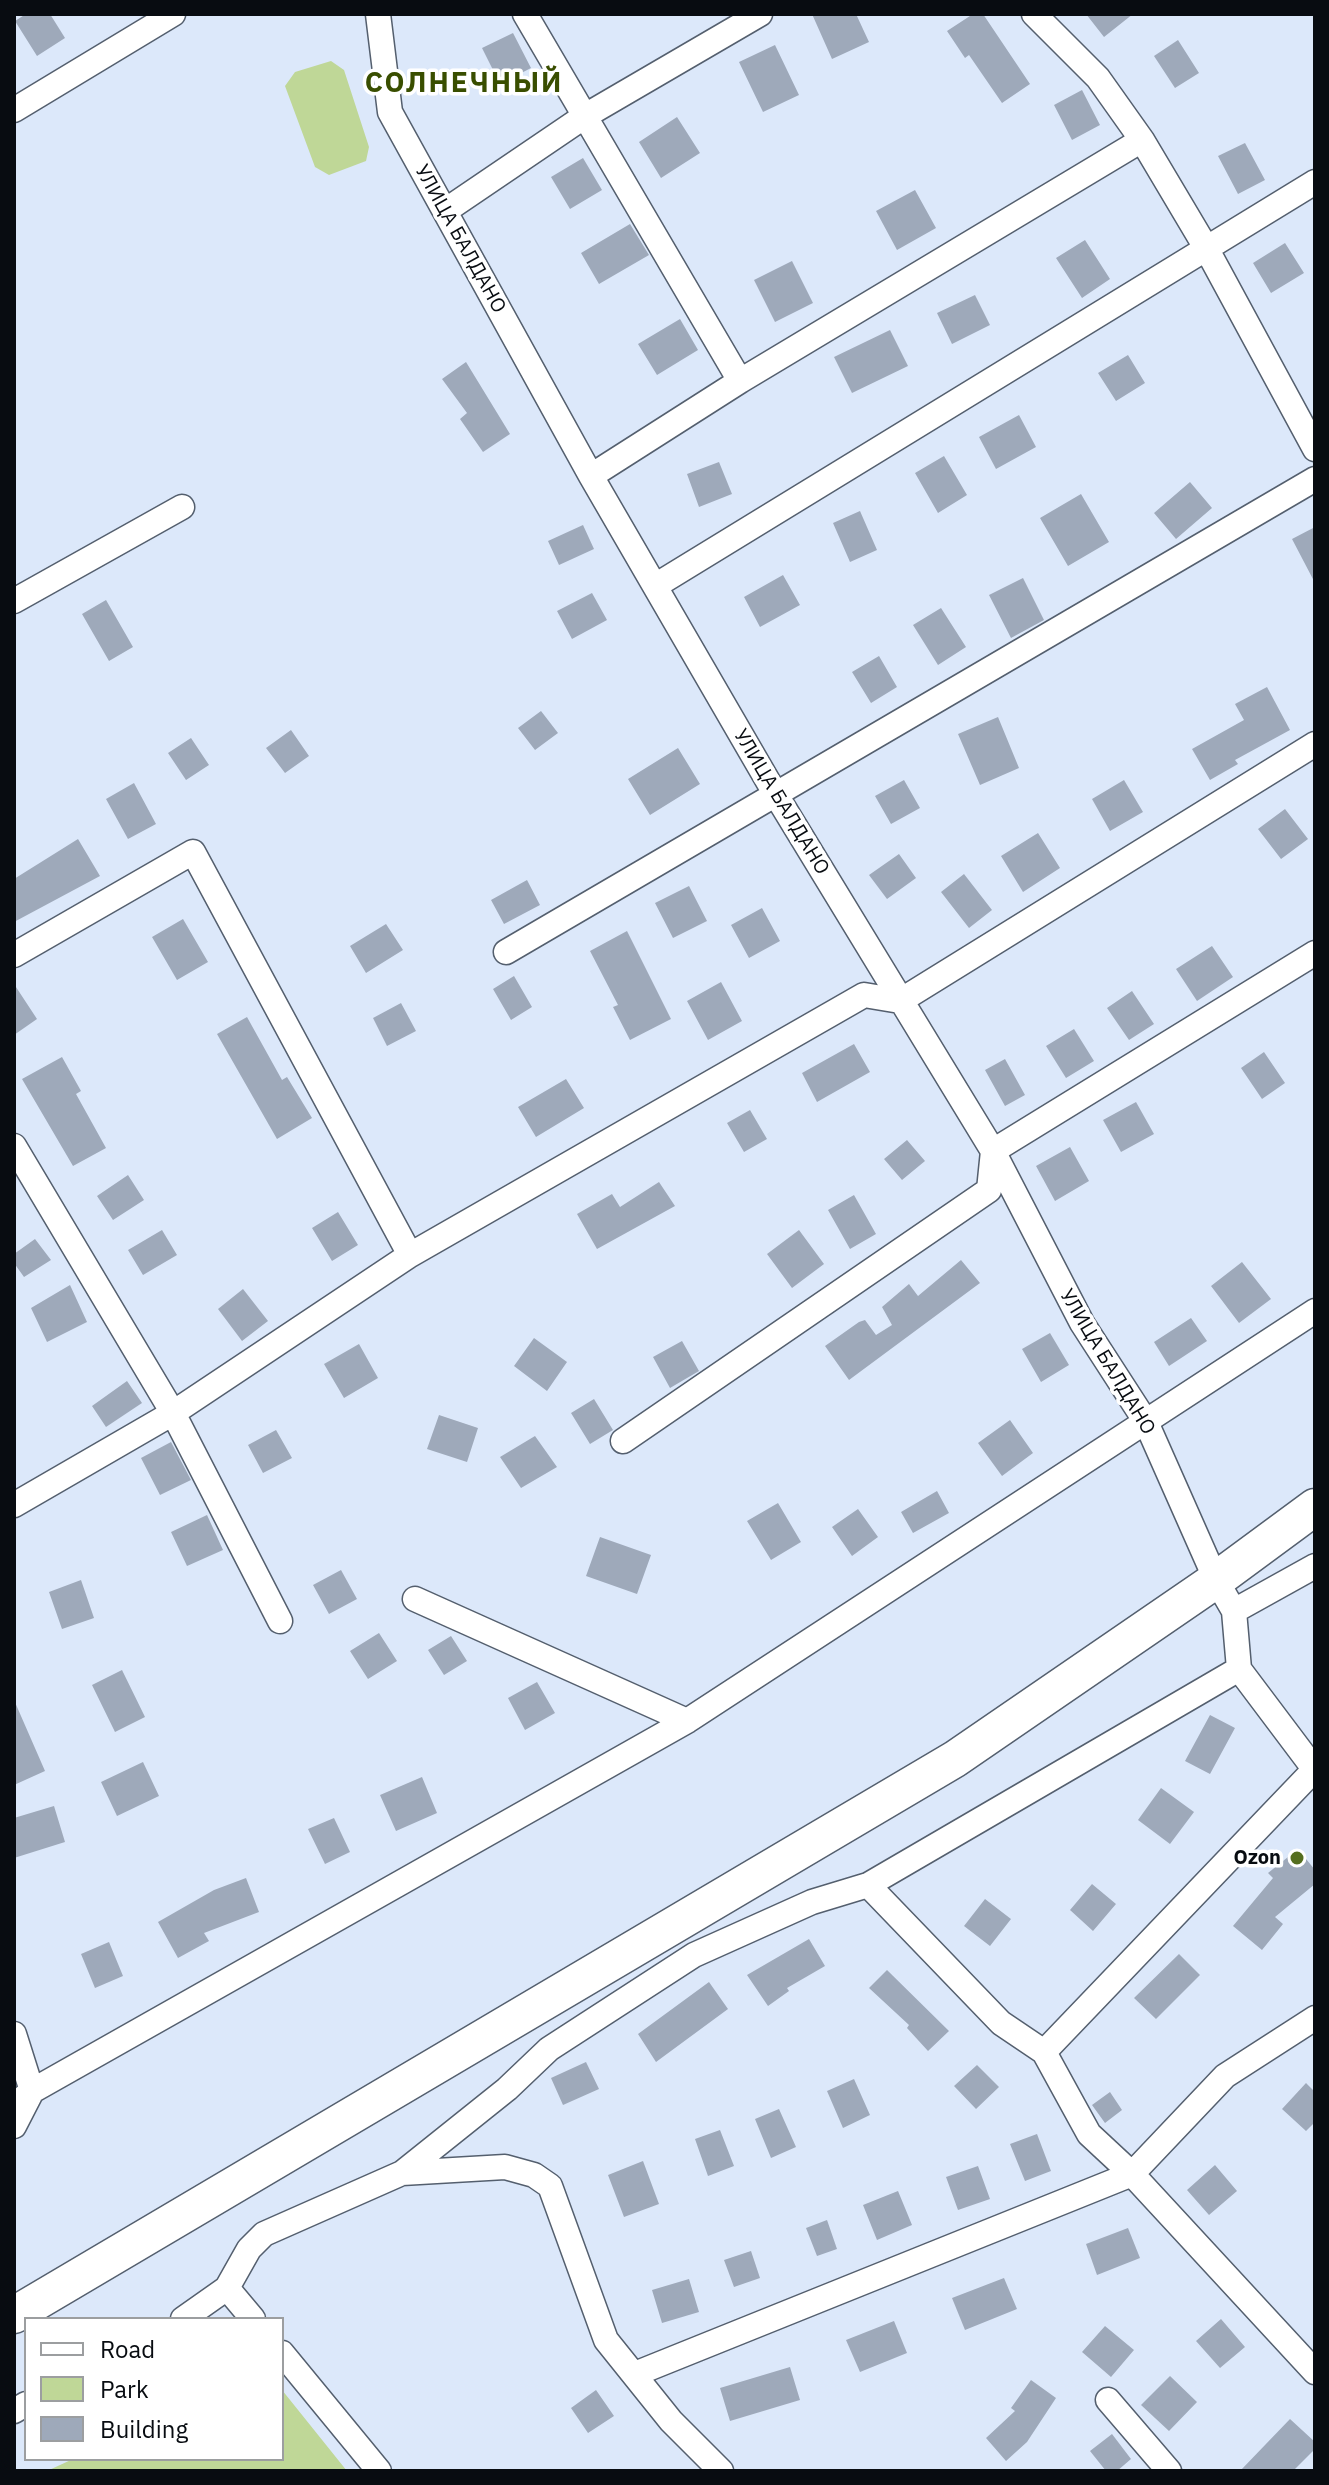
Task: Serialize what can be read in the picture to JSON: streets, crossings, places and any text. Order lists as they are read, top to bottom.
{
  "streets": {
    "street": ["УЛИЦА БАЛДАНО"]
  },
  "districts": ["СОЛНЕЧНЫЙ"],
  "places": ["Ozon"],
  "legend": ["Road", "Park", "Building"]
}
